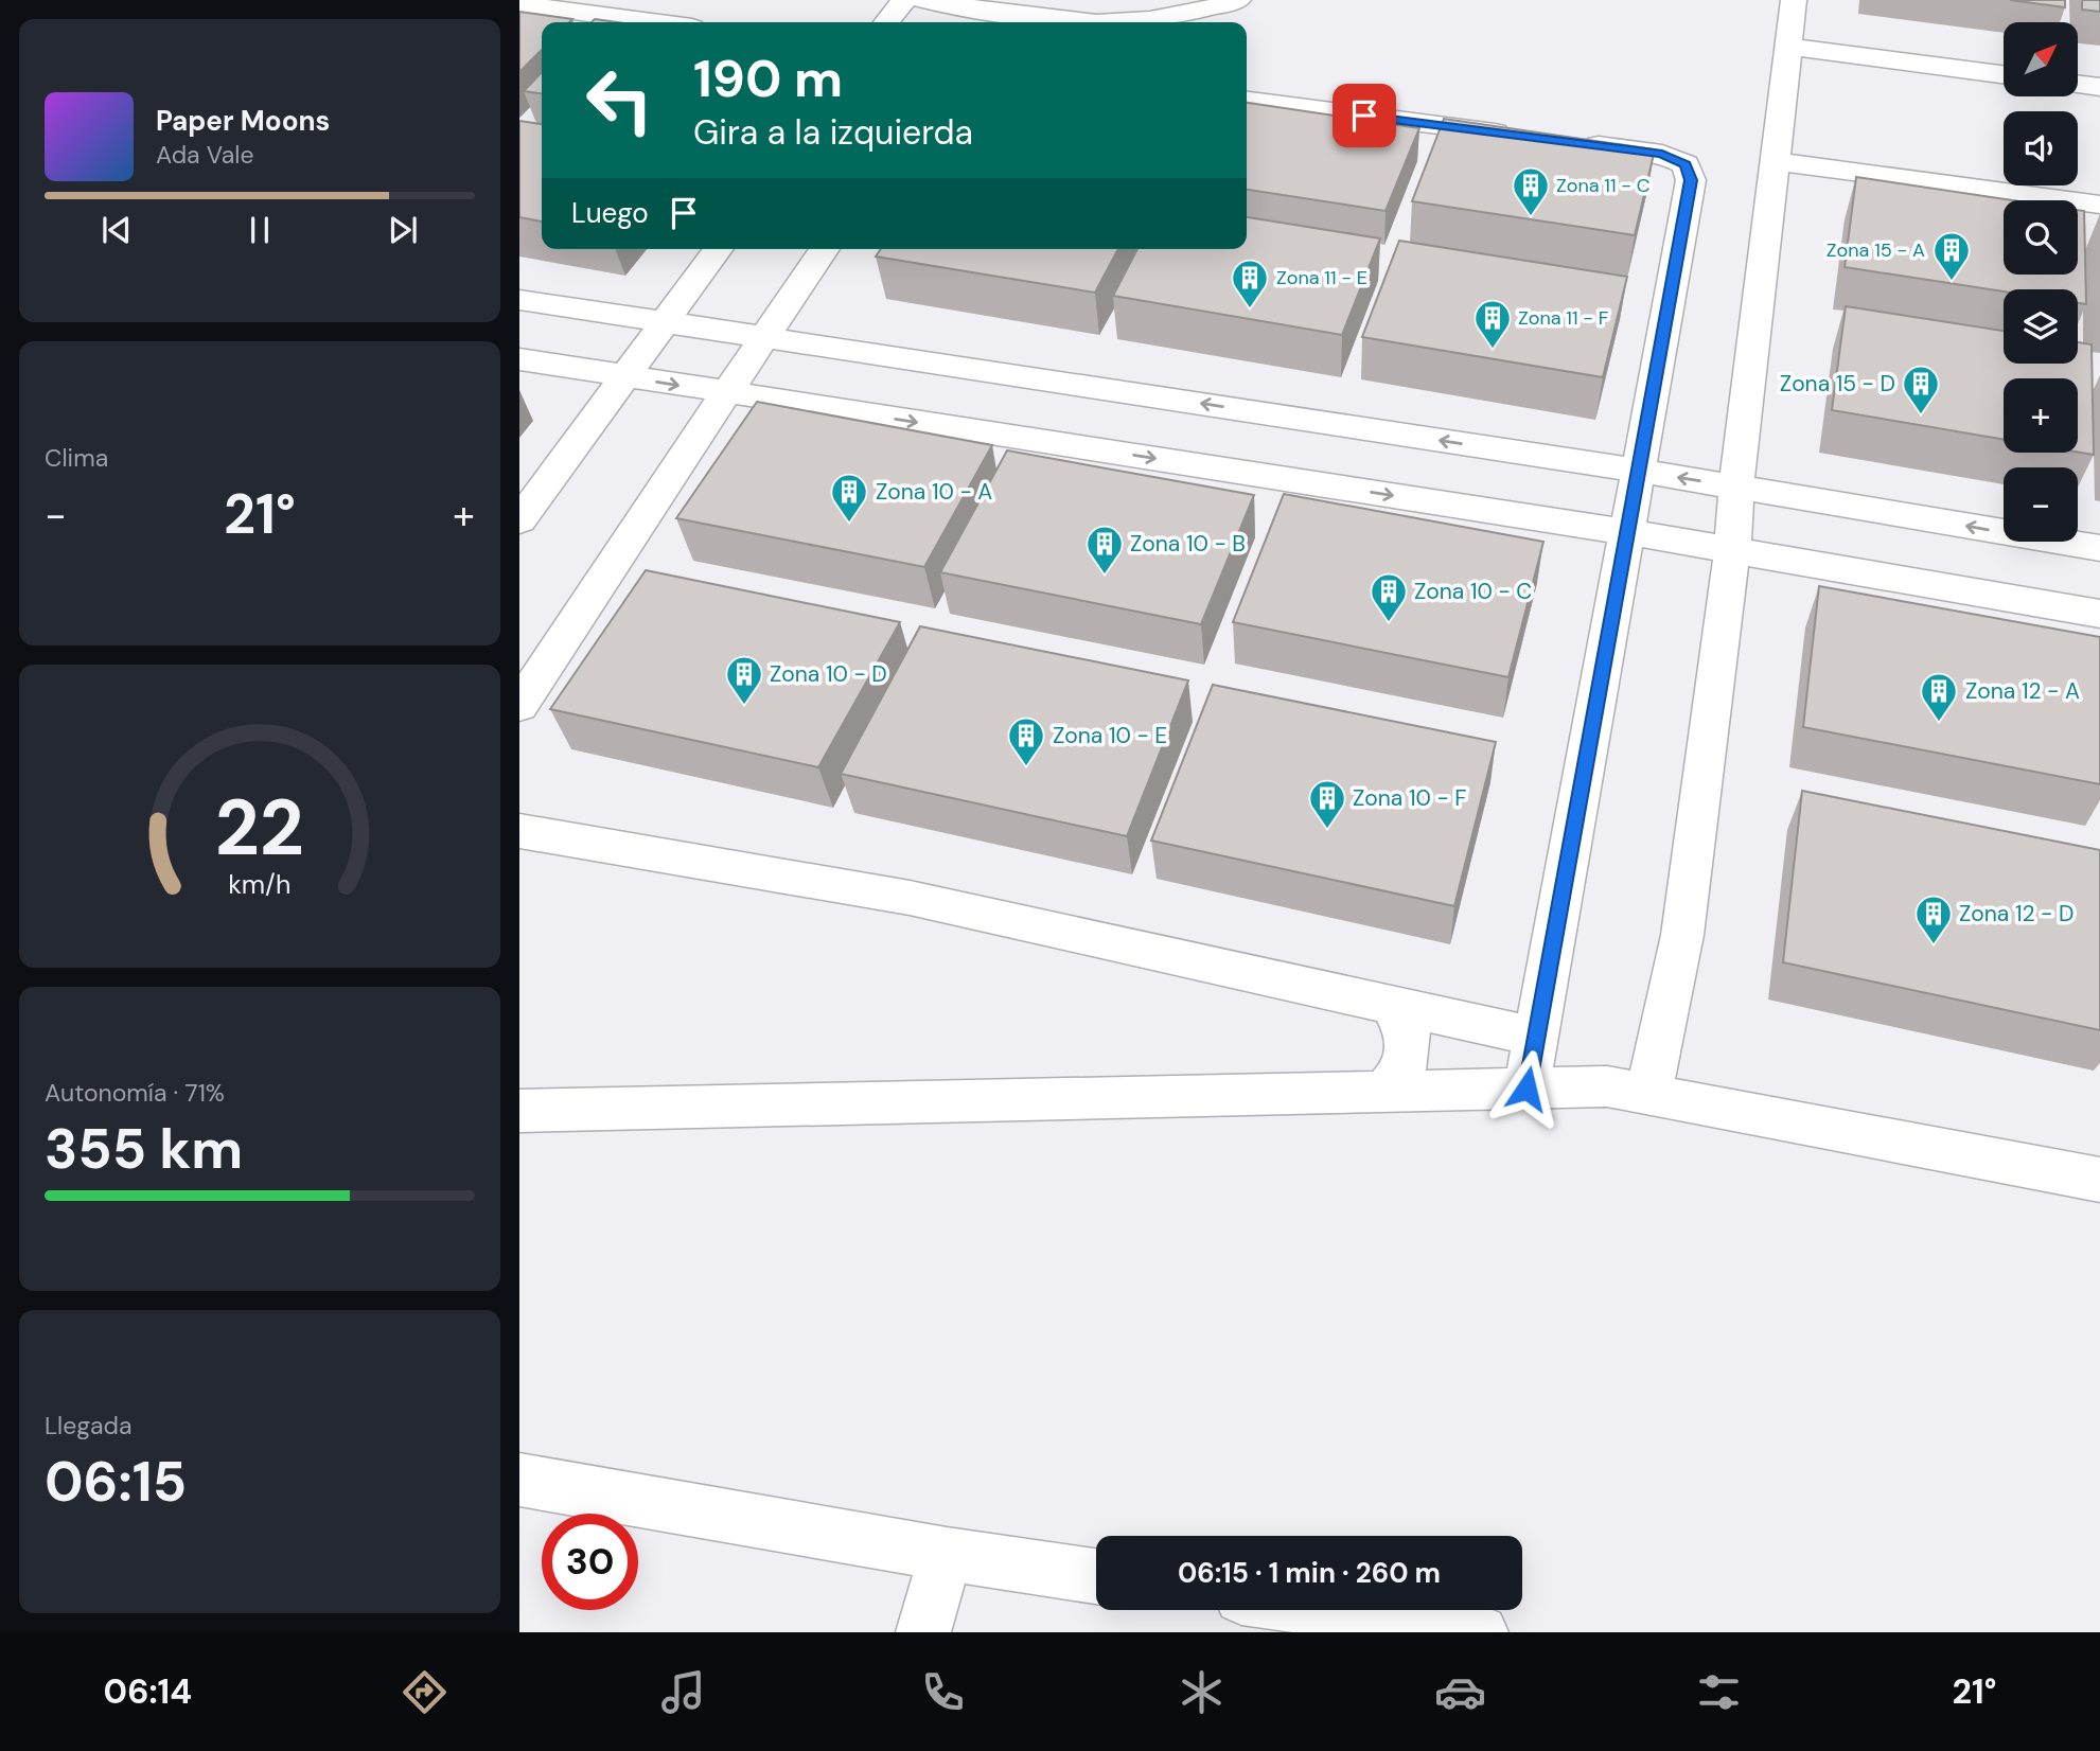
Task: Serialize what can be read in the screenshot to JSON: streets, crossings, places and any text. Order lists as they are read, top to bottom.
{
  "places": {
    "building": [
      "Zona 11 - C",
      "Zona 15 - A",
      "Zona 11 - E",
      "Zona 11 - F",
      "Zona 15 - D",
      "Zona 10 - A",
      "Zona 10 - B",
      "Zona 10 - C",
      "Zona 10 - D",
      "Zona 12 - A",
      "Zona 10 - E",
      "Zona 10 - F",
      "Zona 12 - D"
    ]
  },
  "north": "top right",
  "page": {
    "map_buttons": ["+", "−"],
    "turn": ["190 m", "Gira a la izquierda"],
    "song": ["Paper Moons", "Ada Vale"],
    "then": "Luego",
    "tile": [
      "Clima",
      ["Autonomía · 71%", "355 km"],
      ["Llegada", "06:15"]
    ],
    "heat": ["−", "21°", "+"],
    "limit": "30",
    "trip": "06:15 · 1 min · 260 m",
    "tabs": ["06:14", "21°"],
    "gauge": ["22", "km/h"]
  }
}
